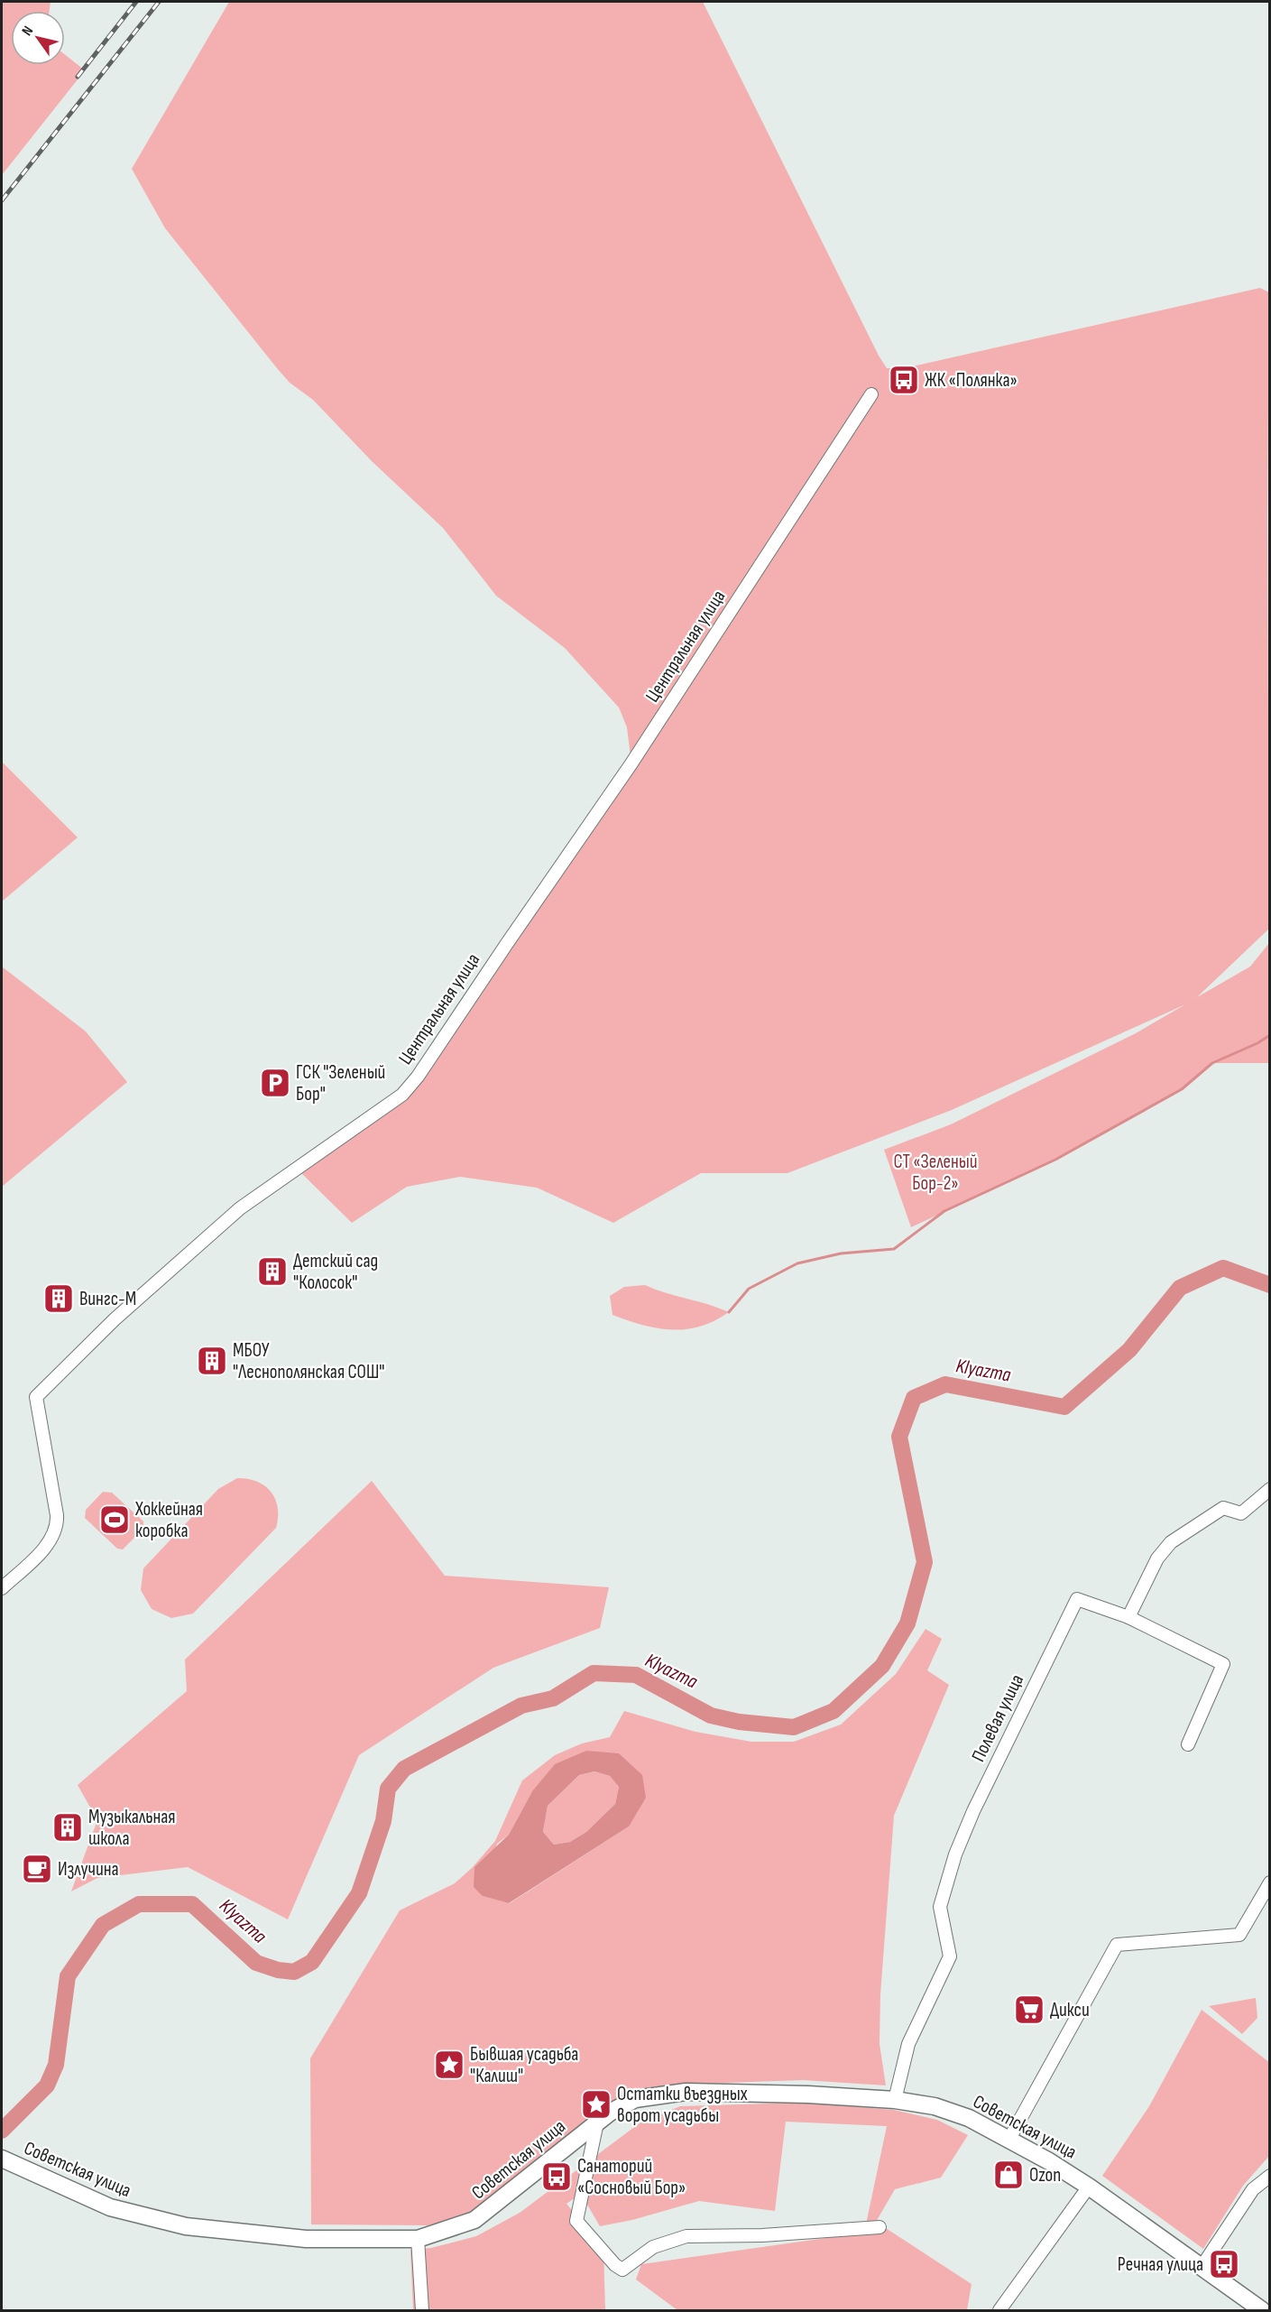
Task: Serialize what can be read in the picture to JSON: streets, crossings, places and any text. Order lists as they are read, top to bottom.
{
  "streets": {
    "main road": ["Советская улица"],
    "street": ["Центральная улица", "Полевая улица"]
  },
  "crossings": [
    ["Полевая улица", "Советская улица"]
  ],
  "water": ["Klyazma"],
  "parks": ["СТ «Зеленый Бор-2»"],
  "places": {
    "bus stop": ["ЖК «Полянка»", "Санаторий «Сосновый Бор»", "Речная улица"],
    "parking": ["ГСК \"Зеленый Бор\""],
    "building": [
      "Детский сад \"Колосок\"",
      "Вингс-М",
      "МБОУ \"Леснополянская СОШ\"",
      "Музыкальная школа"
    ],
    "sports": ["Хоккейная коробка"],
    "cafe": ["Излучина"],
    "supermarket": ["Дикси"],
    "place": ["Бывшая усадьба \"Калиш\"", "Остатки въездных ворот усадьбы"],
    "shop": ["Ozon"]
  },
  "north": "top left"
}
